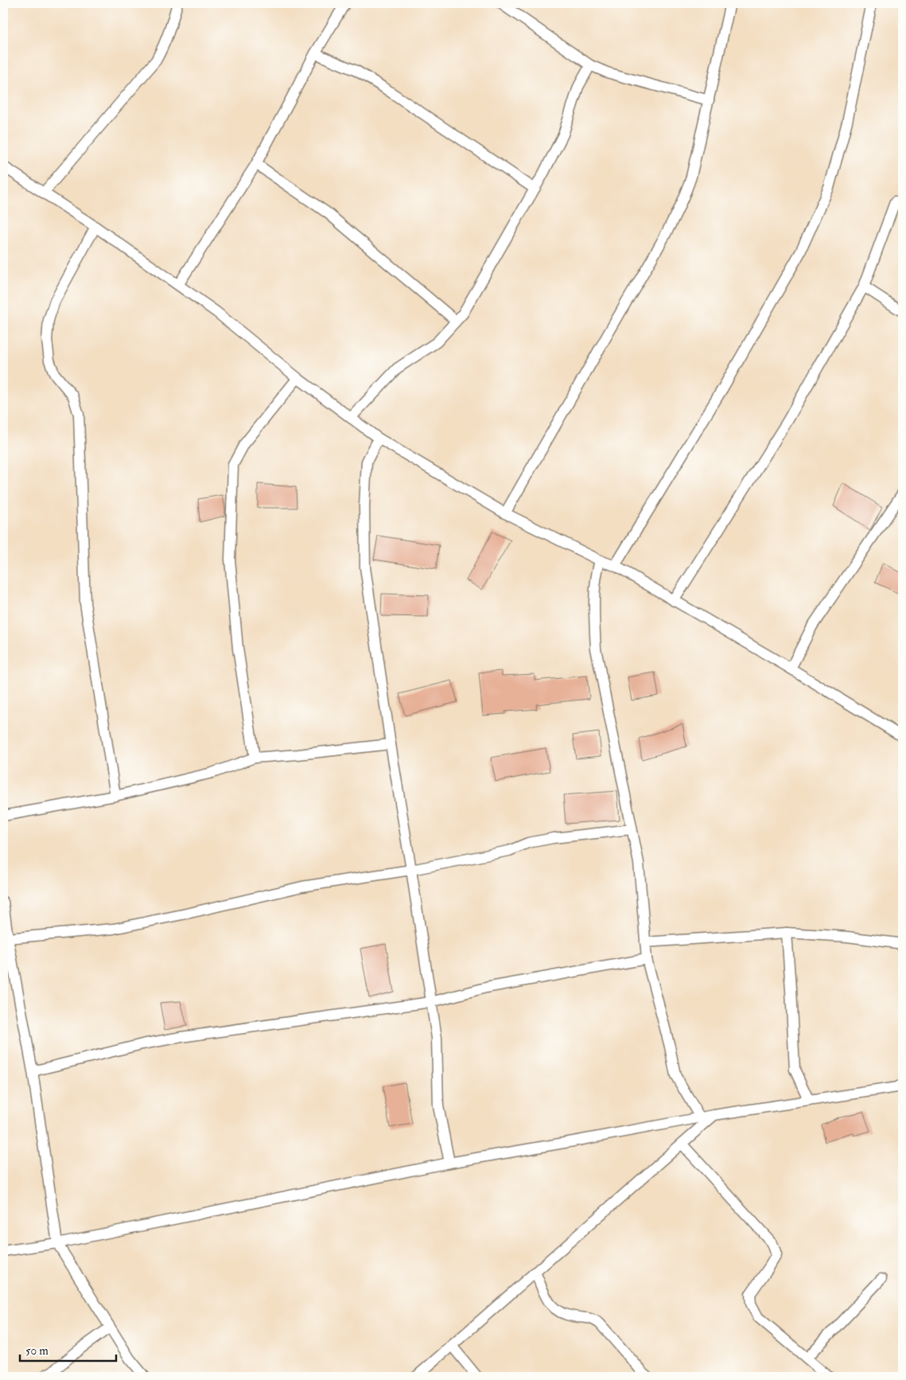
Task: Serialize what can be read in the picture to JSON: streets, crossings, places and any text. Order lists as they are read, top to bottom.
{
  "scale_bar": "50 m"
}
